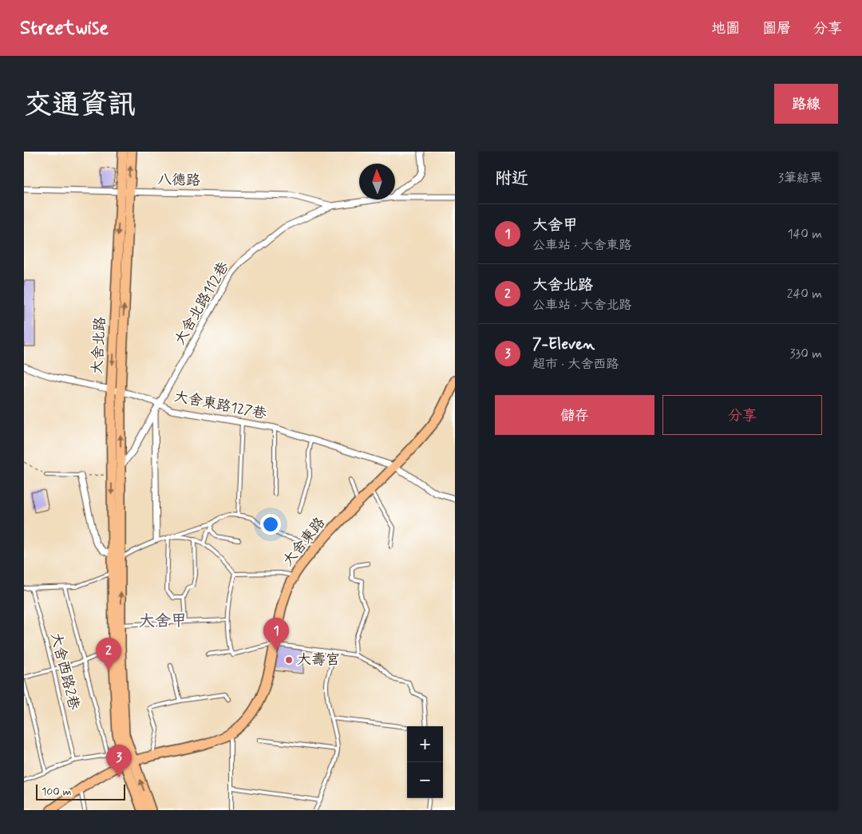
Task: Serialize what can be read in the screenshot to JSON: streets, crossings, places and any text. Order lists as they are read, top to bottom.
{
  "streets": {
    "main road": ["大舍北路", "大舍東路"],
    "street": ["八德路", "大舍北路112巷", "大舍東路127巷"],
    "lane": ["大舍西路2巷"]
  },
  "crossings": [
    ["八德路", "大舍北路112巷"],
    ["八德路", "大舍北路"],
    ["大舍北路112巷", "大舍北路"],
    ["大舍北路112巷", "大舍東路127巷"],
    ["大舍北路", "大舍東路127巷"],
    ["大舍北路", "大舍東路"],
    ["大舍東路127巷", "大舍東路"]
  ],
  "districts": ["大舍甲"],
  "places": ["大壽宮"],
  "scale_bar": "100 m",
  "north": "top",
  "page": {
    "header": "Streetwise",
    "nav": ["地圖", "圖層", "分享"],
    "buttons": [
      "路線",
      ["儲存", "分享"]
    ],
    "title": "交通資訊",
    "heading": ["附近", "3筆結果"],
    "list": [
      {
        "mark": "1",
        "name": "大舍甲",
        "note": "公車站 · 大舍東路",
        "value": "140 m"
      },
      {
        "mark": "2",
        "name": "大舍北路",
        "note": "公車站 · 大舍北路",
        "value": "240 m"
      },
      {
        "mark": "3",
        "name": "7-Eleven",
        "note": "超市 · 大舍西路",
        "value": "330 m"
      }
    ],
    "pins": ["1", "2", "3"],
    "map_buttons": ["+", "−"],
    "scale": "100 m"
  }
}
